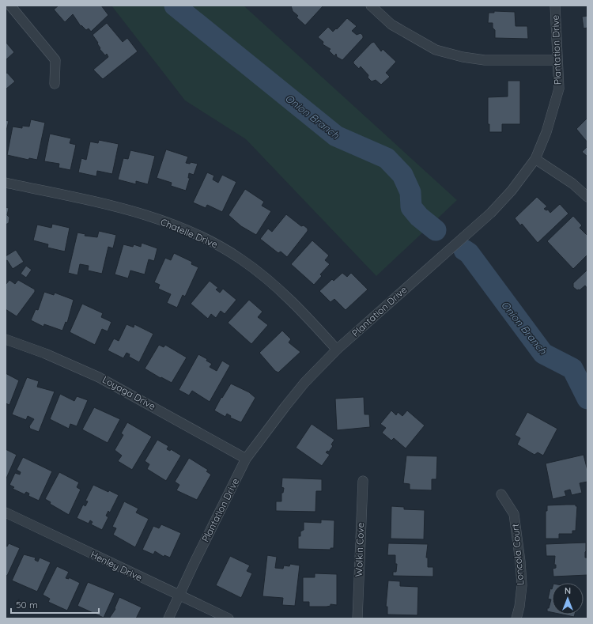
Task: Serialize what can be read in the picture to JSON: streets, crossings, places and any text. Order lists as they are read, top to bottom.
{
  "streets": {
    "street": [
      "Plantation Drive",
      "Chatelle Drive",
      "Loyaga Drive",
      "Wolkin Cove",
      "Loncola Court",
      "Henley Drive"
    ]
  },
  "crossings": [
    ["Plantation Drive", "Chatelle Drive"],
    ["Plantation Drive", "Loyaga Drive"],
    ["Plantation Drive", "Henley Drive"]
  ],
  "water": ["Onion Branch"],
  "scale_bar": "50 m",
  "north": "top"
}
